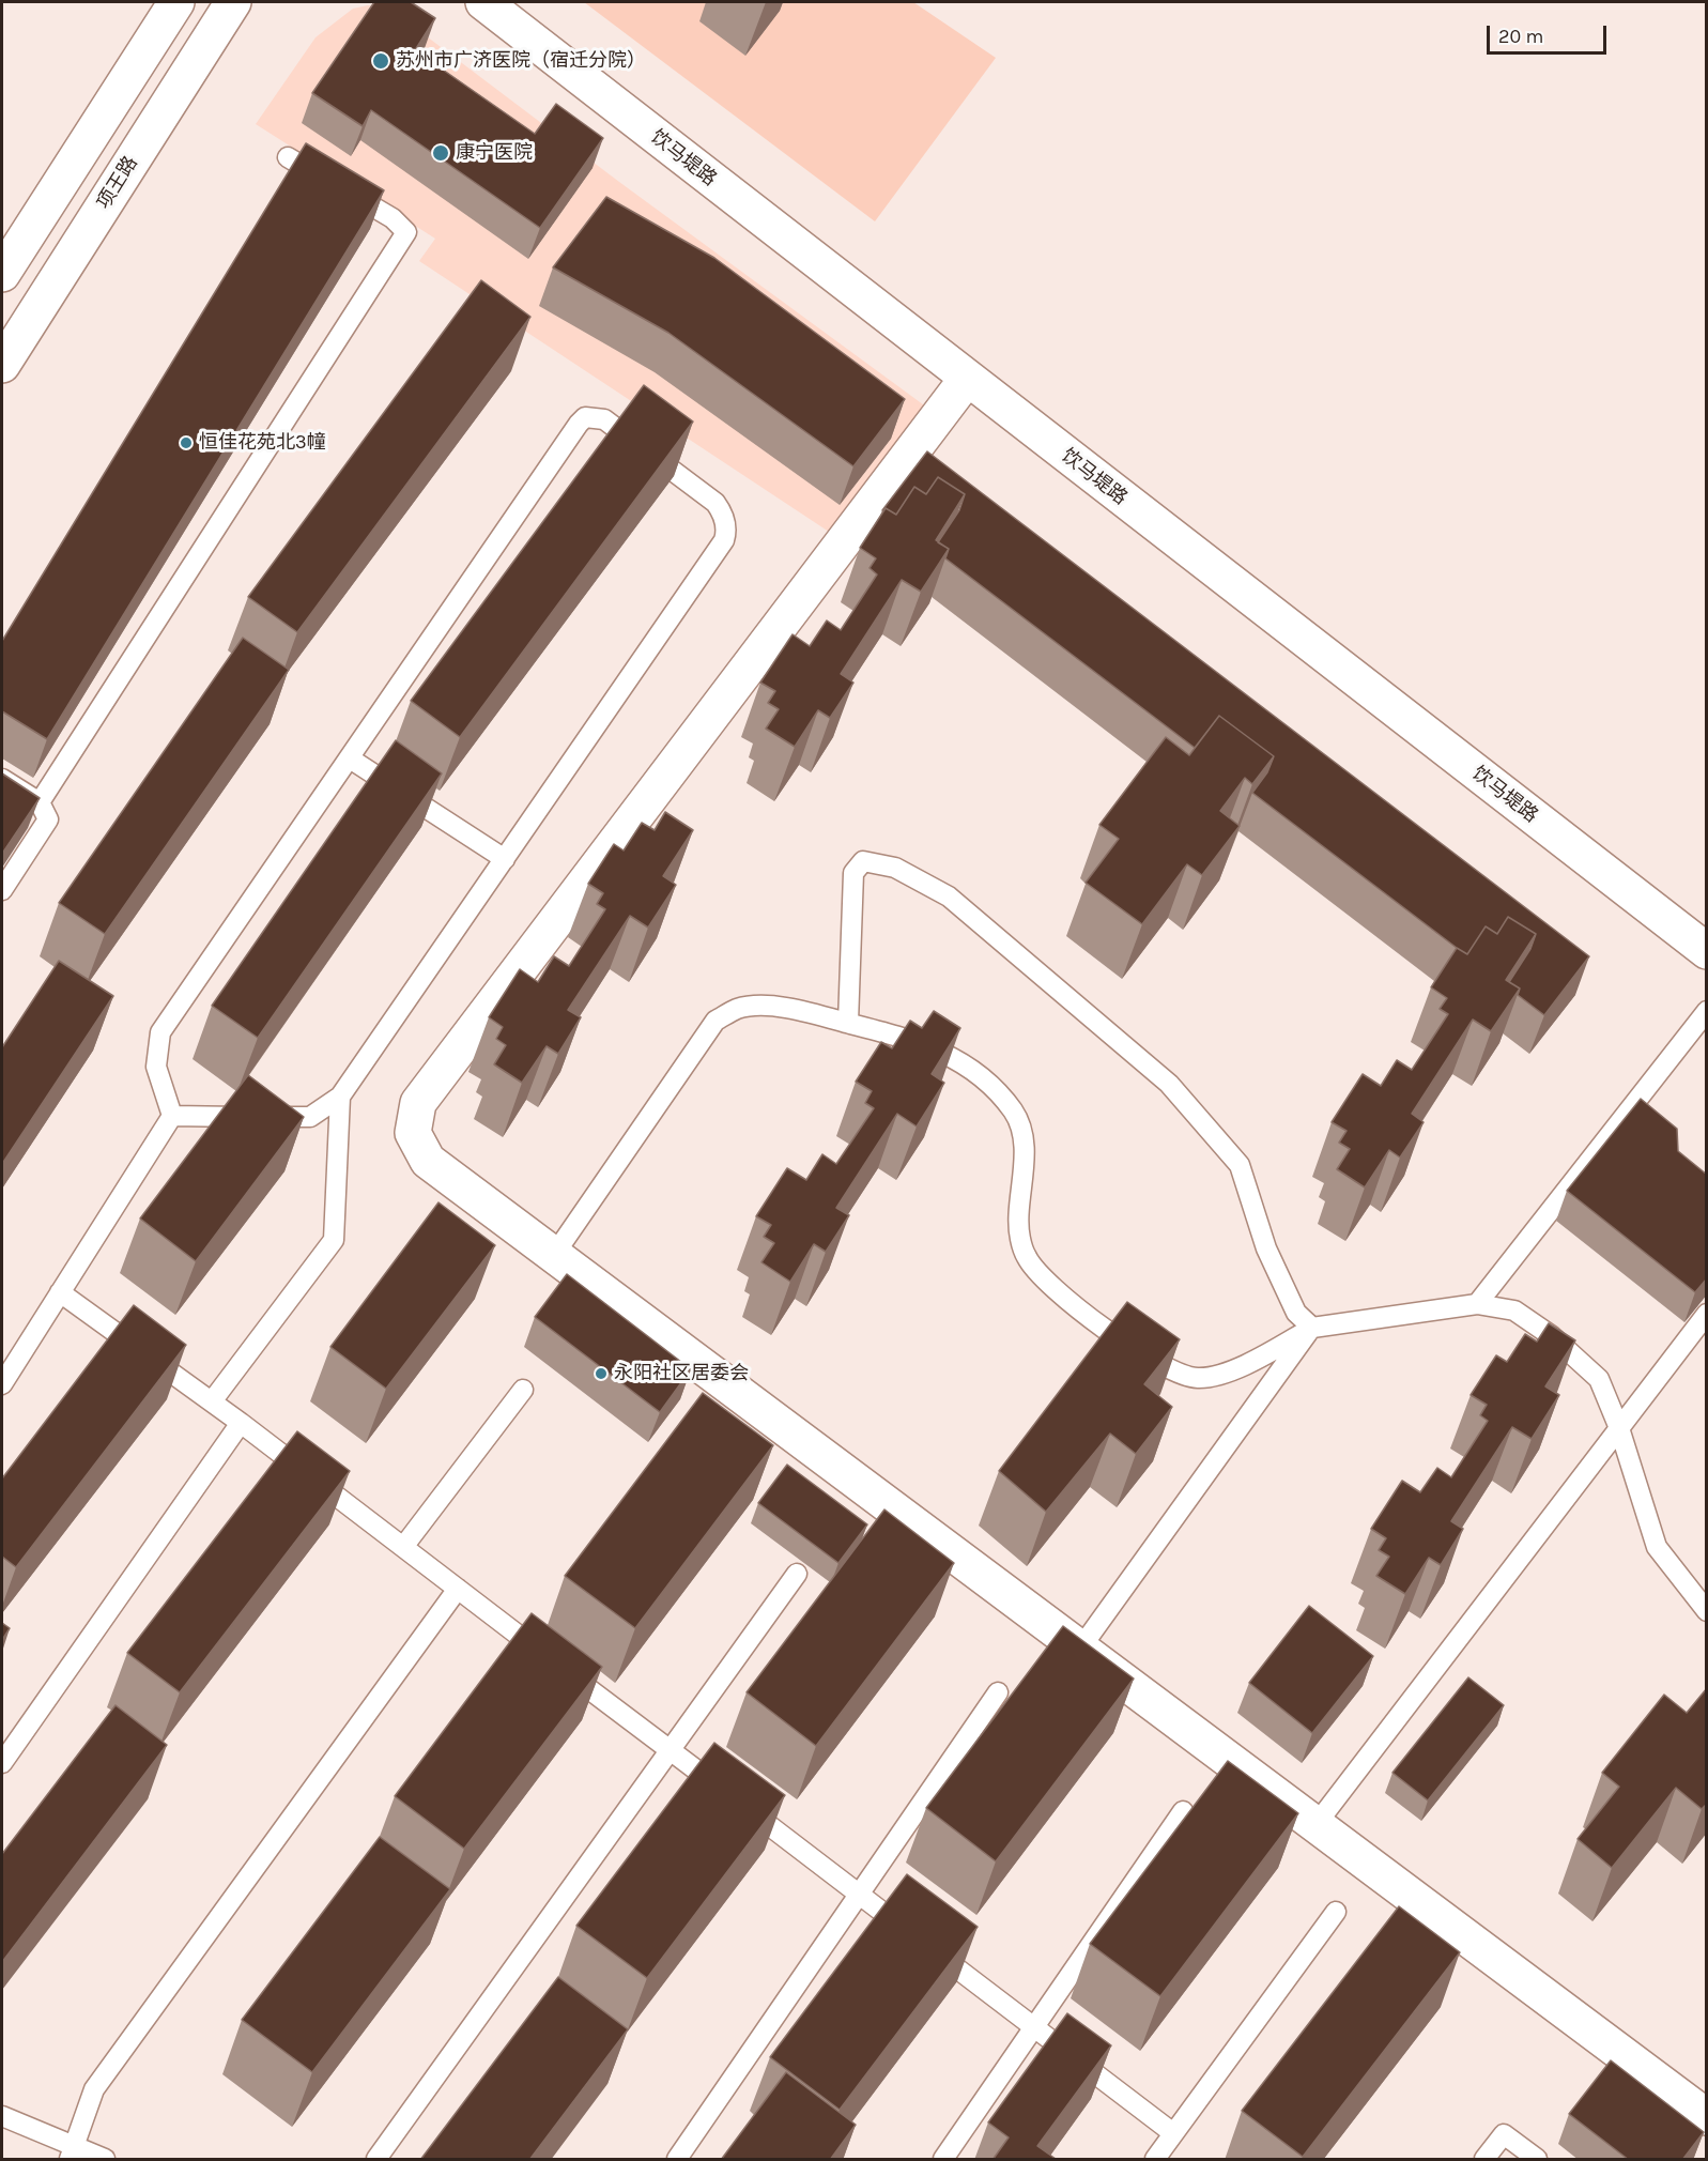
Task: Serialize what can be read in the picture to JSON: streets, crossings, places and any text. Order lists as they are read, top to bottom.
{
  "streets": {
    "street": ["饮马堤路", "项王路"]
  },
  "places": [
    "苏州市广济医院（宿迁分院）",
    "康宁医院",
    "恒佳花苑北3幢",
    "永阳社区居委会"
  ],
  "scale_bar": "20 m"
}
